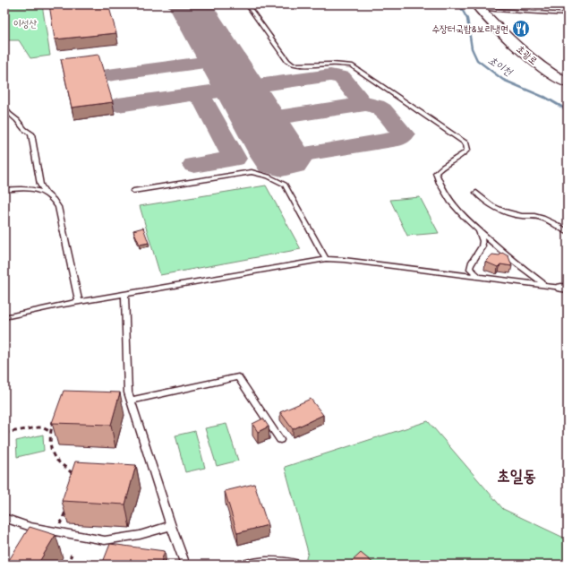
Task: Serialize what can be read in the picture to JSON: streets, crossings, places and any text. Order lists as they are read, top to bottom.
{
  "streets": {
    "street": ["초광로"]
  },
  "districts": ["초일동"],
  "water": ["초이천"],
  "parks": ["이성산"],
  "places": {
    "restaurant": ["수장터국밥&보리냉면"]
  }
}
